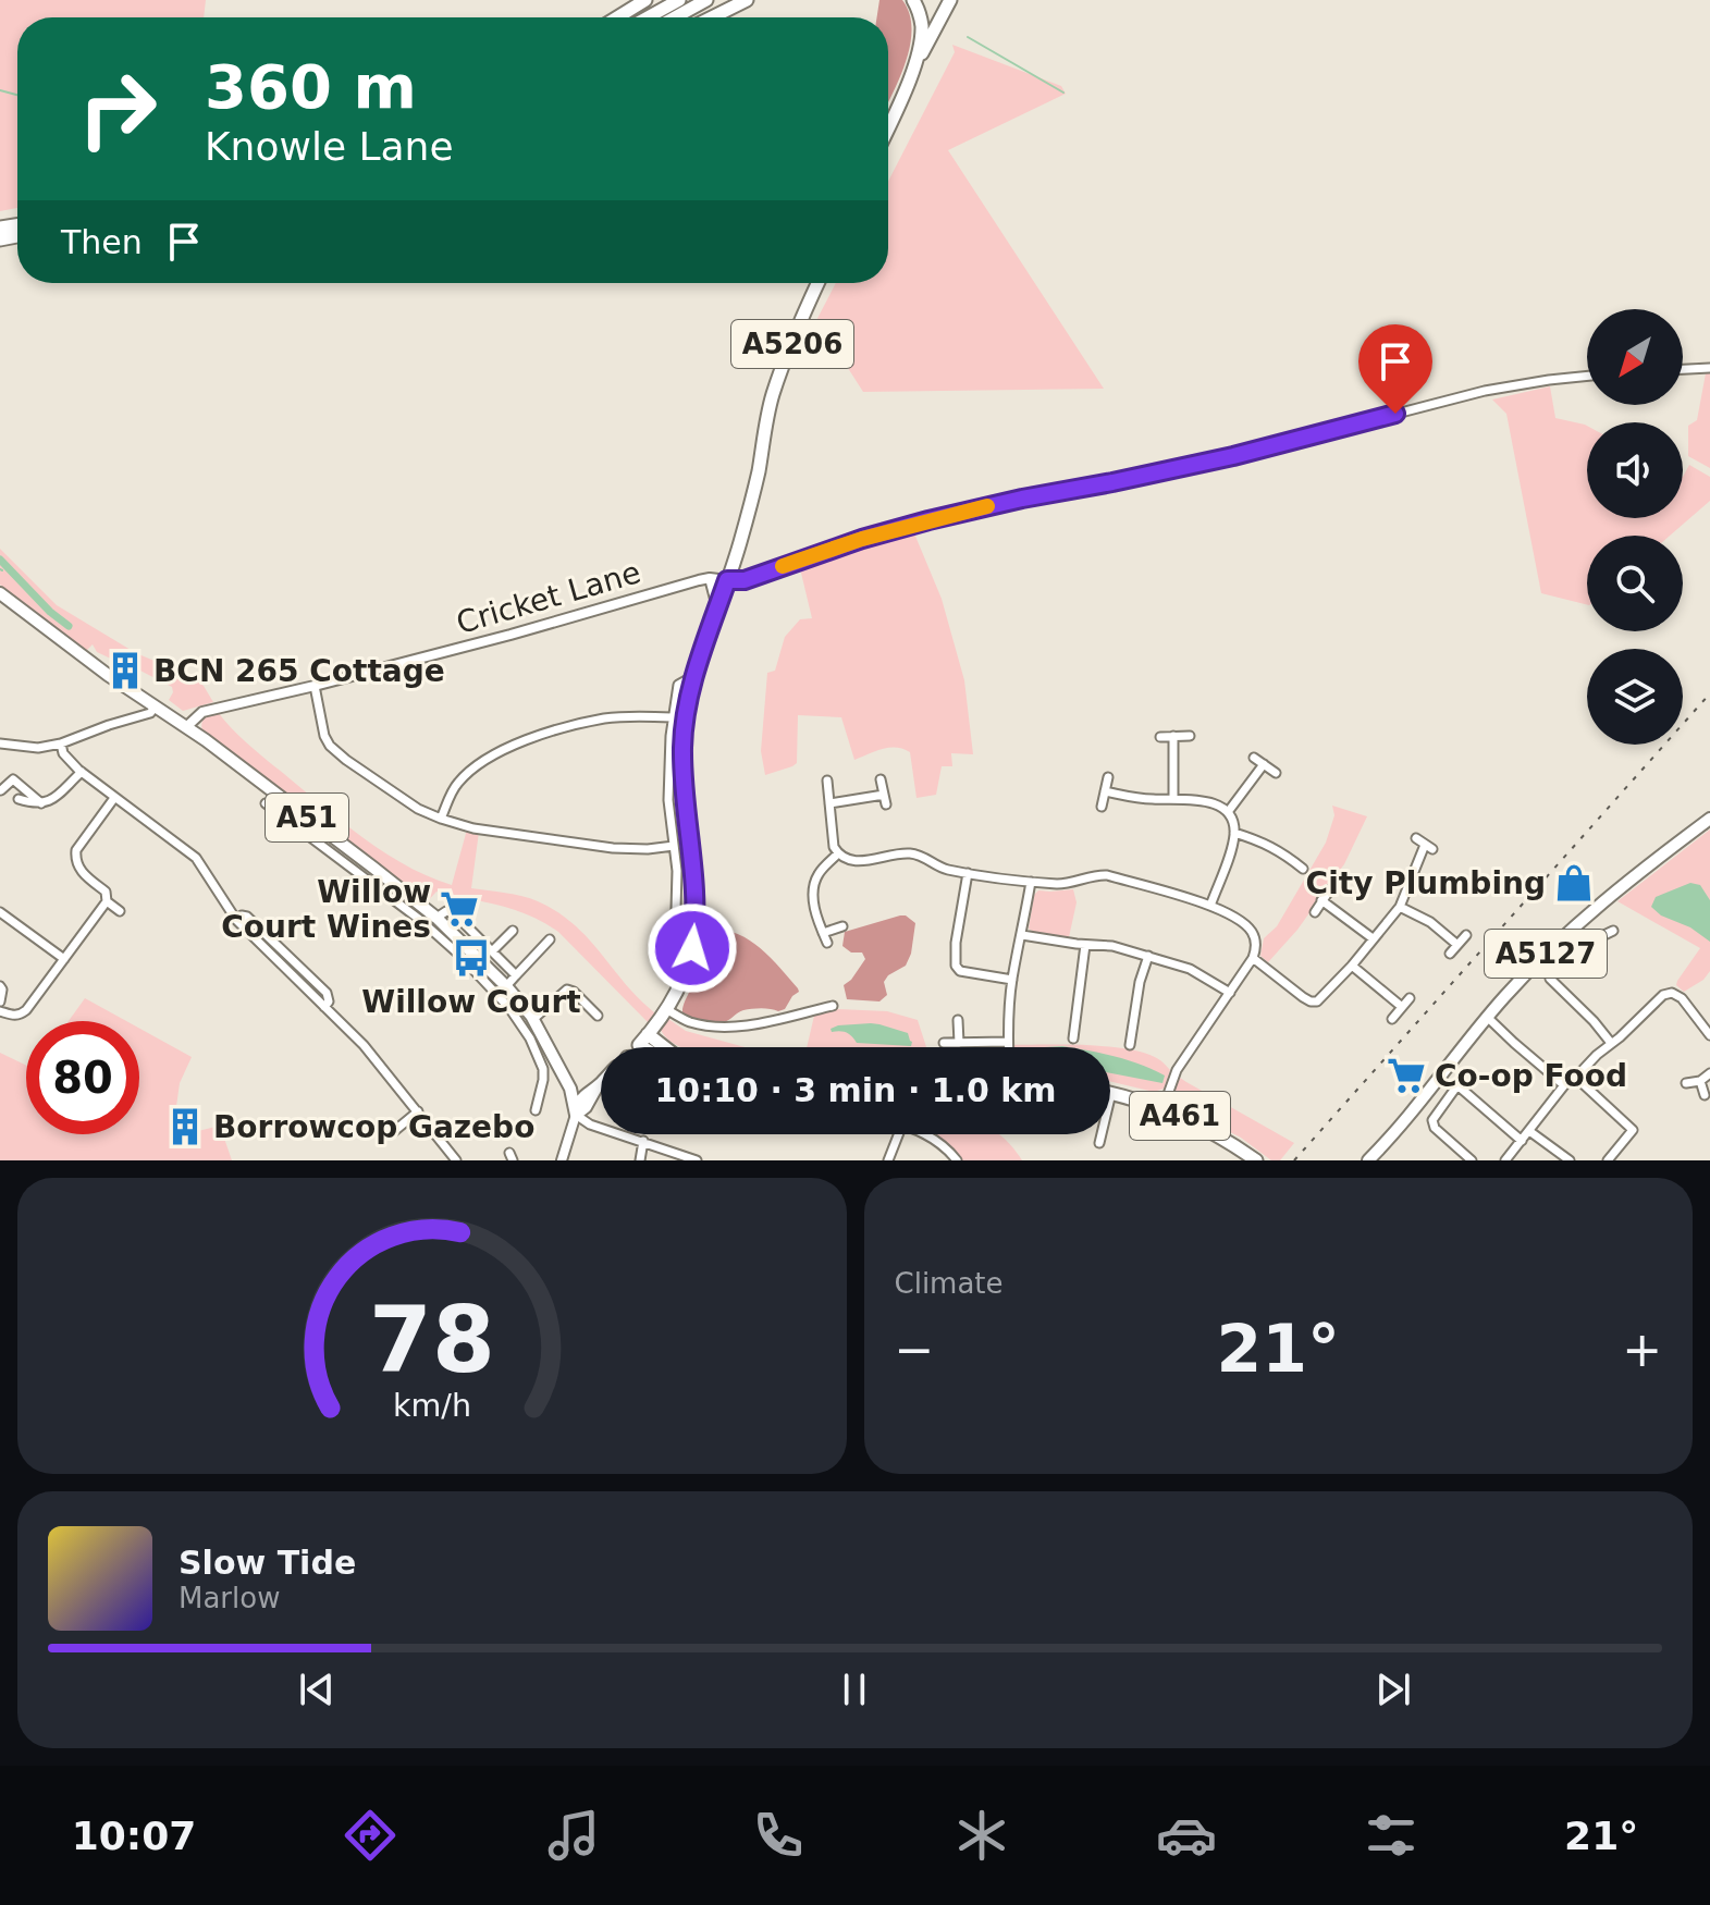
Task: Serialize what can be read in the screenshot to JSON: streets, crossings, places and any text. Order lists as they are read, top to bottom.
{
  "streets": {
    "highway": ["A5206", "A461"],
    "main road": ["A51", "A5127"],
    "street": ["Cricket Lane"]
  },
  "crossings": [
    ["A5206", "Cricket Lane"],
    ["A5206", "A51"],
    ["Cricket Lane", "A51"]
  ],
  "places": {
    "building": ["BCN 265 Cottage", "Borrowcop Gazebo"],
    "shop": ["City Plumbing"],
    "supermarket": ["Willow Court Wines", "Co-op Food"],
    "bus stop": ["Willow Court"]
  },
  "north": "bottom left",
  "page": {
    "turn": ["360 m", "Knowle Lane"],
    "then": "Then",
    "limit": "80",
    "trip": "10:10 · 3 min · 1.0 km",
    "tile": "Climate",
    "heat": ["−", "21°", "+"],
    "song": ["Slow Tide", "Marlow"],
    "tabs": ["10:07", "21°"],
    "gauge": ["78", "km/h"]
  }
}
